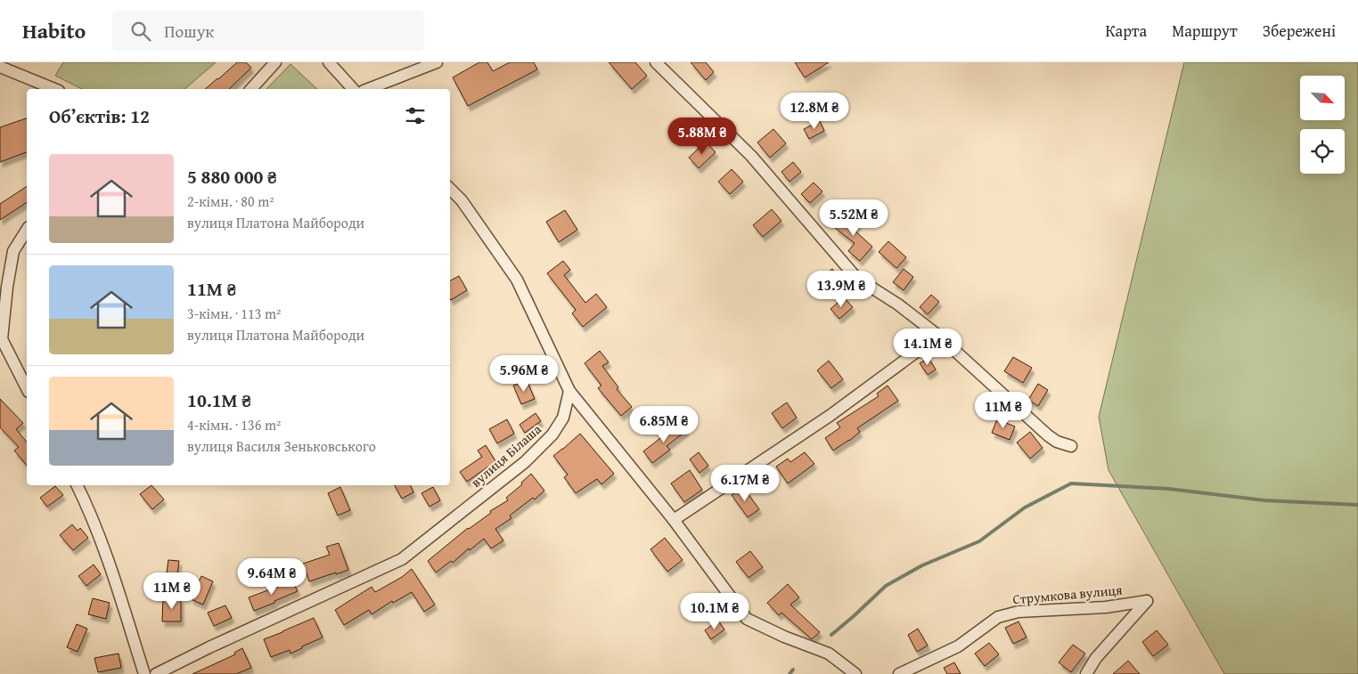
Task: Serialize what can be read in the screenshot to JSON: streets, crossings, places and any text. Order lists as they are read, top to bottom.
{
  "streets": {
    "street": ["вулиця Білаша", "Струмкова вулиця"]
  },
  "north": "bottom right",
  "page": {
    "header": "Habito",
    "search": "Пошук",
    "nav": ["Карта", "Маршрут", "Збережені"],
    "heading": "Об’єктів: 12",
    "price": [
      "12.8M ₴",
      "5.88M ₴",
      "5.52M ₴",
      "13.9M ₴",
      "14.1M ₴",
      "5.96M ₴",
      "11M ₴",
      "6.85M ₴",
      "6.17M ₴",
      "9.64M ₴",
      "11M ₴",
      "10.1M ₴"
    ],
    "list": [
      {
        "name": "5 880 000 ₴",
        "note": "2-кімн. · 80 m² · вулиця Платона Майбороди"
      },
      {
        "name": "11M ₴",
        "note": "3-кімн. · 113 m² · вулиця Платона Майбороди"
      },
      {
        "name": "10.1M ₴",
        "note": "4-кімн. · 136 m² · вулиця Василя Зеньковського"
      }
    ]
  }
}
